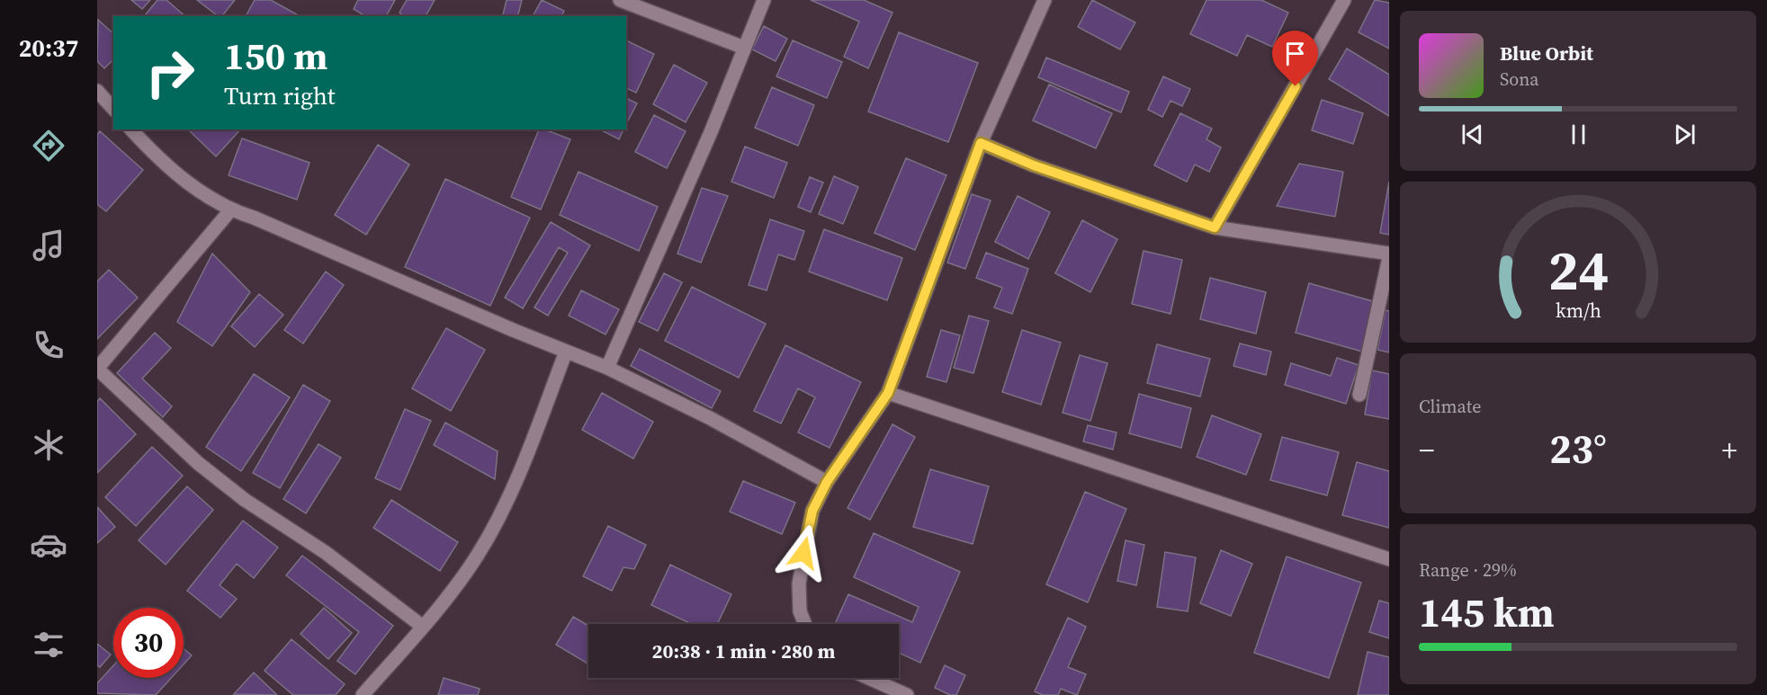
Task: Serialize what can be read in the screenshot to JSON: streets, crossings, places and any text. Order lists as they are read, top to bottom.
{
  "page": {
    "tabs": "20:37",
    "turn": ["150 m", "Turn right"],
    "song": ["Blue Orbit", "Sona"],
    "tile": [
      "Climate",
      ["Range · 29%", "145 km"]
    ],
    "heat": ["−", "23°", "+"],
    "limit": "30",
    "trip": "20:38 · 1 min · 280 m",
    "gauge": ["24", "km/h"]
  }
}
